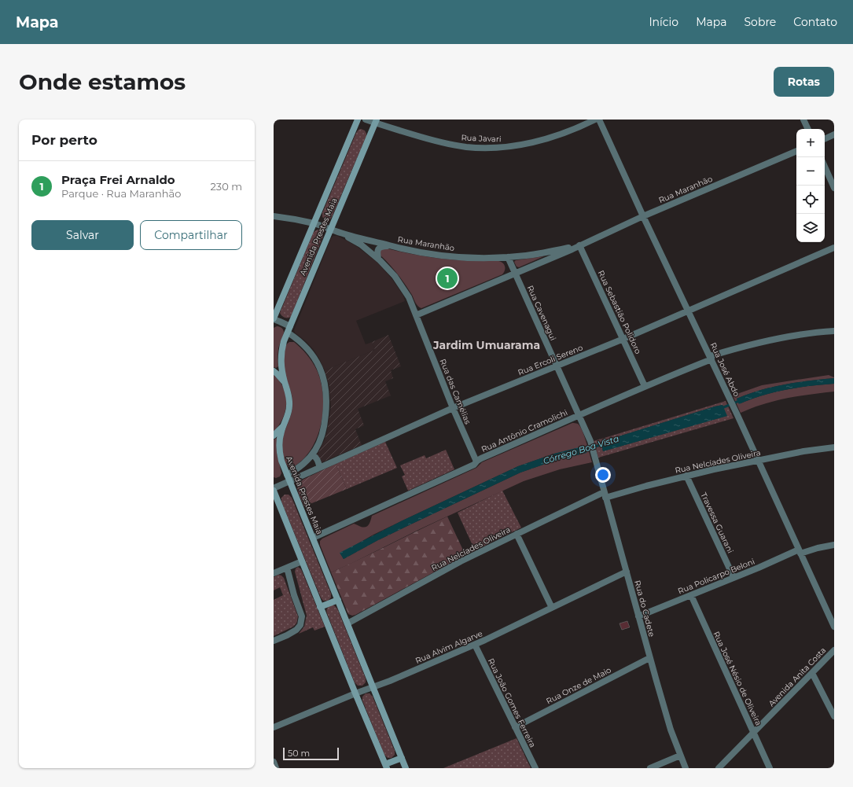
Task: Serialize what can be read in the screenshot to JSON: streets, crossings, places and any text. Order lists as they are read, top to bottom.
{
  "streets": {
    "street": [
      "Rua Javari",
      "Rua Maranhão",
      "Avenida Prestes Maia",
      "Rua Sebastião Polidoro",
      "Rua Cavenagui",
      "Rua Ercoli Sereno",
      "Rua José Abdo",
      "Rua das Camélias",
      "Rua Antônio Cramolichi",
      "Rua Nelcíades Oliveira",
      "Travessa Guarani",
      "Rua Policarpo Beloni",
      "Rua do Cadete",
      "Rua Alvim Algarve",
      "Avenida Anita Costa",
      "Rua José Nésio de Oliveira",
      "Rua Onze de Maio",
      "Rua João Gomes Ferreira"
    ]
  },
  "crossings": [
    ["Rua Javari", "Avenida Prestes Maia"],
    ["Rua Maranhão", "Avenida Prestes Maia"],
    ["Rua Maranhão", "Rua Sebastião Polidoro"],
    ["Rua Maranhão", "Rua Cavenagui"],
    ["Rua Maranhão", "Rua José Abdo"],
    ["Rua Maranhão", "Rua das Camélias"],
    ["Avenida Prestes Maia", "Rua Ercoli Sereno"],
    ["Avenida Prestes Maia", "Rua das Camélias"],
    ["Avenida Prestes Maia", "Rua Antônio Cramolichi"],
    ["Avenida Prestes Maia", "Rua Nelcíades Oliveira"],
    ["Avenida Prestes Maia", "Rua Alvim Algarve"],
    ["Rua Sebastião Polidoro", "Rua Ercoli Sereno"],
    ["Rua Sebastião Polidoro", "Rua Antônio Cramolichi"],
    ["Rua Cavenagui", "Rua Ercoli Sereno"],
    ["Rua Cavenagui", "Rua Antônio Cramolichi"],
    ["Rua Cavenagui", "Rua do Cadete"],
    ["Rua Ercoli Sereno", "Rua José Abdo"],
    ["Rua Ercoli Sereno", "Rua das Camélias"],
    ["Rua José Abdo", "Rua Antônio Cramolichi"],
    ["Rua José Abdo", "Rua Nelcíades Oliveira"],
    ["Rua José Abdo", "Rua Policarpo Beloni"],
    ["Rua das Camélias", "Rua Antônio Cramolichi"],
    ["Rua Nelcíades Oliveira", "Travessa Guarani"],
    ["Rua Nelcíades Oliveira", "Rua do Cadete"],
    ["Travessa Guarani", "Rua Policarpo Beloni"],
    ["Rua Policarpo Beloni", "Rua do Cadete"],
    ["Rua Policarpo Beloni", "Rua José Nésio de Oliveira"],
    ["Rua do Cadete", "Rua Alvim Algarve"],
    ["Rua do Cadete", "Rua Onze de Maio"],
    ["Rua Alvim Algarve", "Rua João Gomes Ferreira"],
    ["Avenida Anita Costa", "Rua José Nésio de Oliveira"],
    ["Rua Onze de Maio", "Rua João Gomes Ferreira"]
  ],
  "districts": ["Jardim Umuarama"],
  "water": ["Córrego Boa Vista"],
  "scale_bar": "50 m",
  "page": {
    "header": "Mapa",
    "nav": [
      "Início",
      "Mapa",
      "Sobre",
      "Contato"
    ],
    "buttons": [
      "Rotas",
      ["Salvar", "Compartilhar"]
    ],
    "title": "Onde estamos",
    "heading": "Por perto",
    "map_buttons": ["+", "−"],
    "list": [
      {
        "mark": "1",
        "name": "Praça Frei Arnaldo",
        "note": "Parque · Rua Maranhão",
        "value": "230 m"
      }
    ],
    "pins": "1",
    "scale": "50 m"
  }
}
